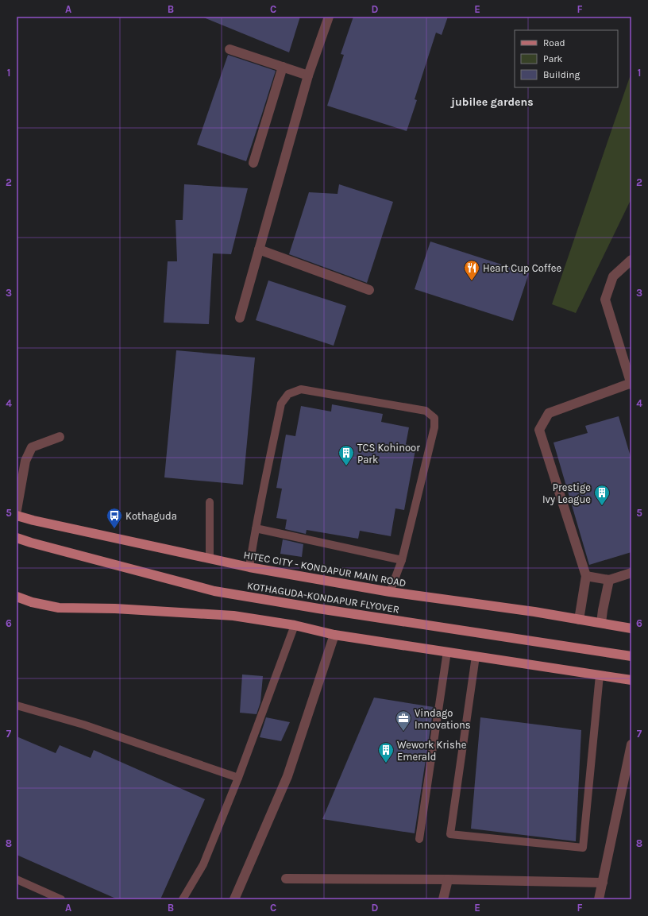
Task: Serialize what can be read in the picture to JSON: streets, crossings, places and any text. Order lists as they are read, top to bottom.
{
  "streets": {
    "main road": ["HITEC CITY - KONDAPUR MAIN ROAD", "KOTHAGUDA-KONDAPUR FLYOVER"]
  },
  "districts": ["jubilee gardens"],
  "places": {
    "restaurant": ["Heart Cup Coffee"],
    "building": ["TCS Kohinoor Park", "Prestige Ivy League", "Wework Krishe Emerald"],
    "bus stop": ["Kothaguda"],
    "office": ["Vindago Innovations"]
  },
  "legend": ["Road", "Park", "Building"],
  "grid": {
    "columns": [
      "A",
      "B",
      "C",
      "D",
      "E",
      "F"
    ],
    "rows": [
      "1",
      "2",
      "3",
      "4",
      "5",
      "6",
      "7",
      "8"
    ]
  }
}
